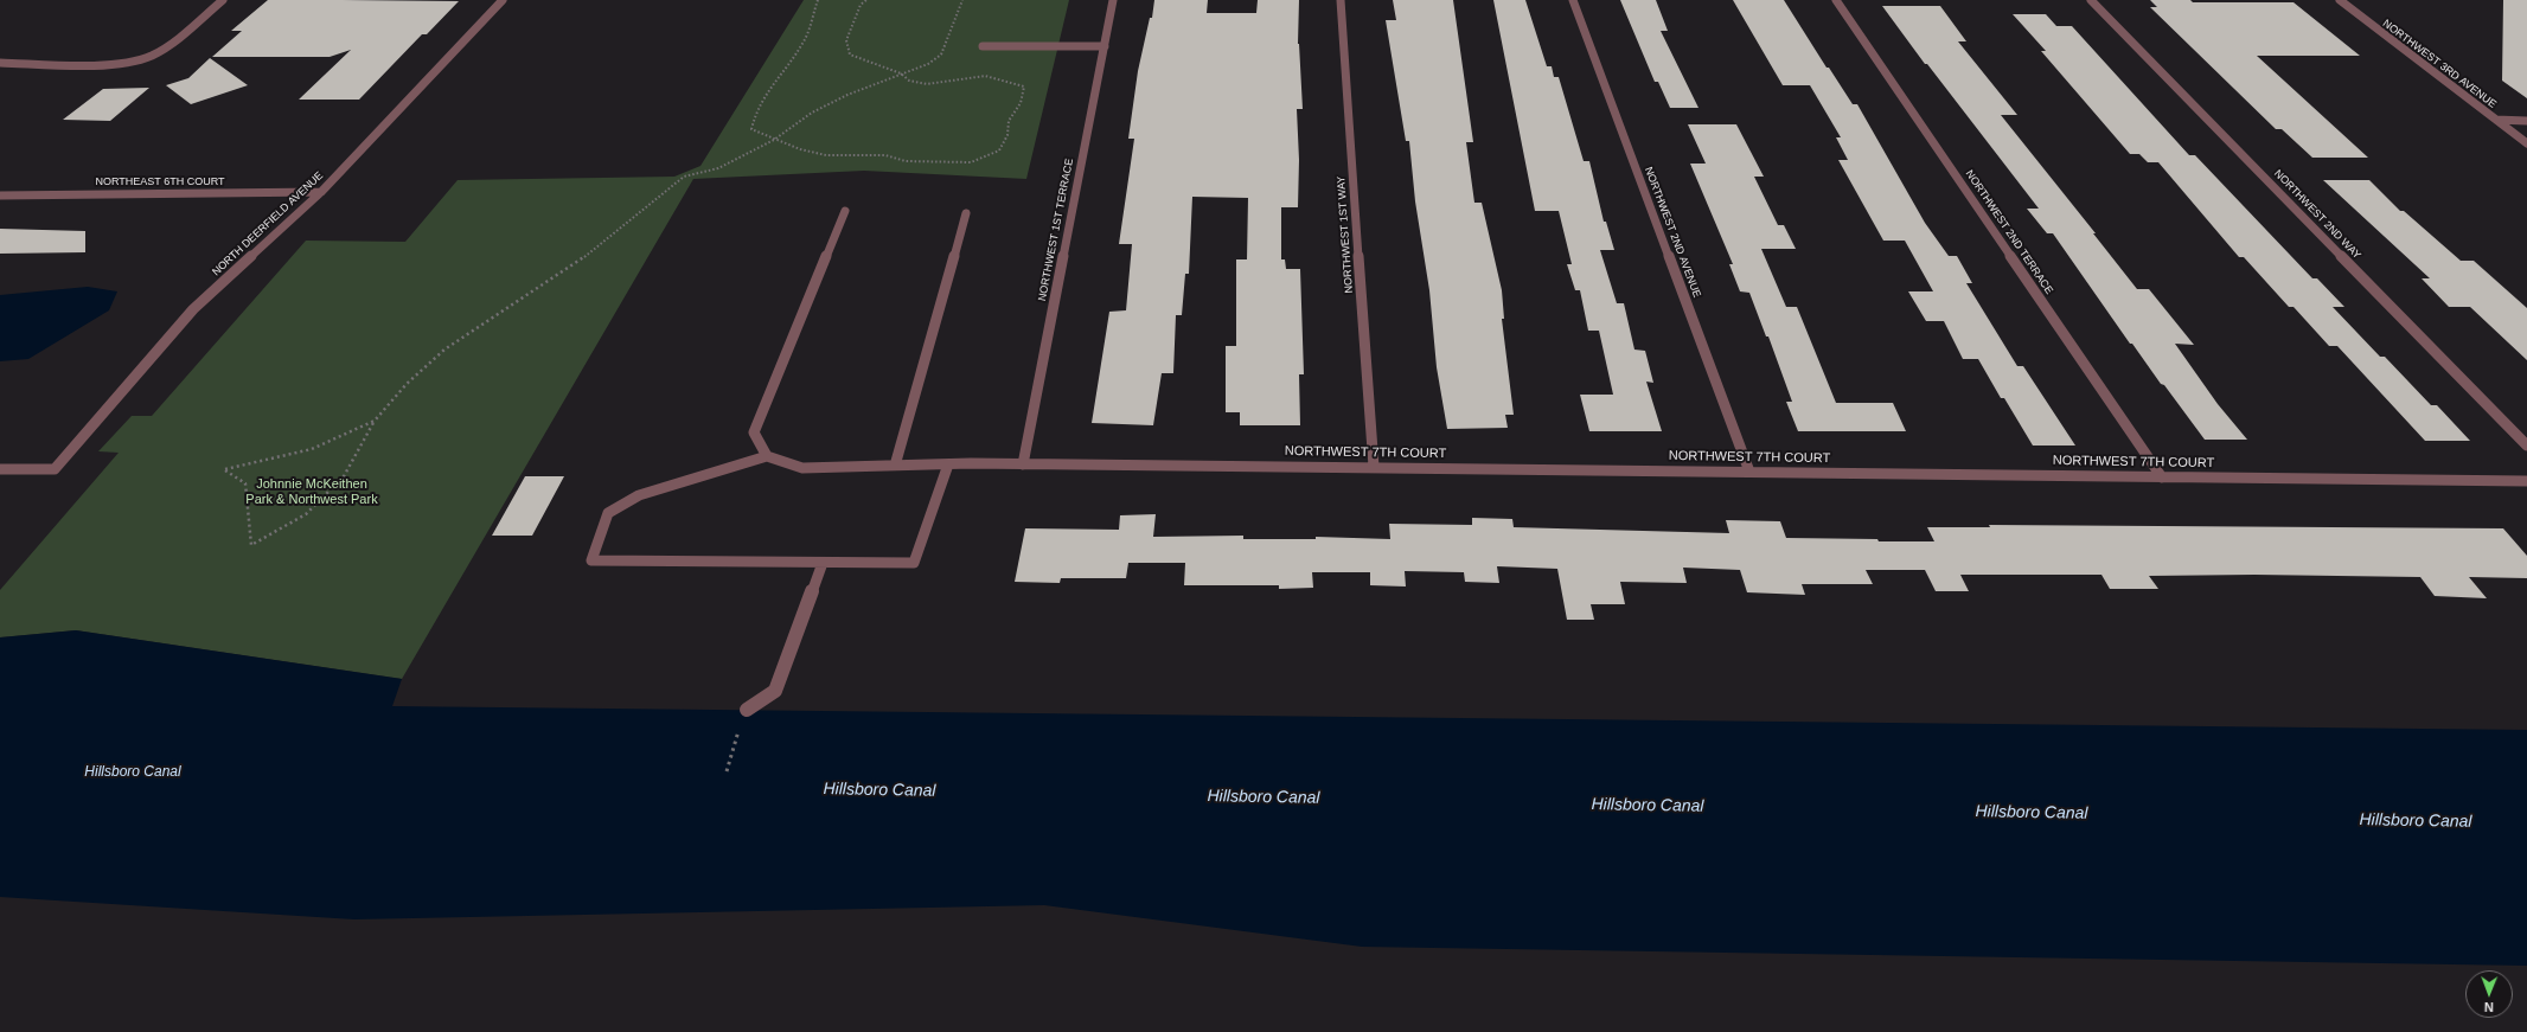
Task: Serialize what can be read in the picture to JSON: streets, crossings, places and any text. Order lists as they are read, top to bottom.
{
  "streets": {
    "street": [
      "NORTHWEST 3RD AVENUE",
      "NORTHEAST 6TH COURT",
      "NORTHWEST 2ND WAY",
      "NORTH DEERFIELD AVENUE",
      "NORTHWEST 1ST TERRACE",
      "NORTHWEST 2ND AVENUE",
      "NORTHWEST 2ND TERRACE",
      "NORTHWEST 1ST WAY",
      "NORTHWEST 7TH COURT"
    ]
  },
  "crossings": [
    ["NORTHEAST 6TH COURT", "NORTH DEERFIELD AVENUE"],
    ["NORTHWEST 1ST TERRACE", "NORTHWEST 7TH COURT"],
    ["NORTHWEST 2ND AVENUE", "NORTHWEST 7TH COURT"],
    ["NORTHWEST 2ND TERRACE", "NORTHWEST 7TH COURT"],
    ["NORTHWEST 1ST WAY", "NORTHWEST 7TH COURT"]
  ],
  "water": ["Hillsboro Canal"],
  "parks": ["Johnnie McKeithen Park & Northwest Park"],
  "north": "bottom"
}
